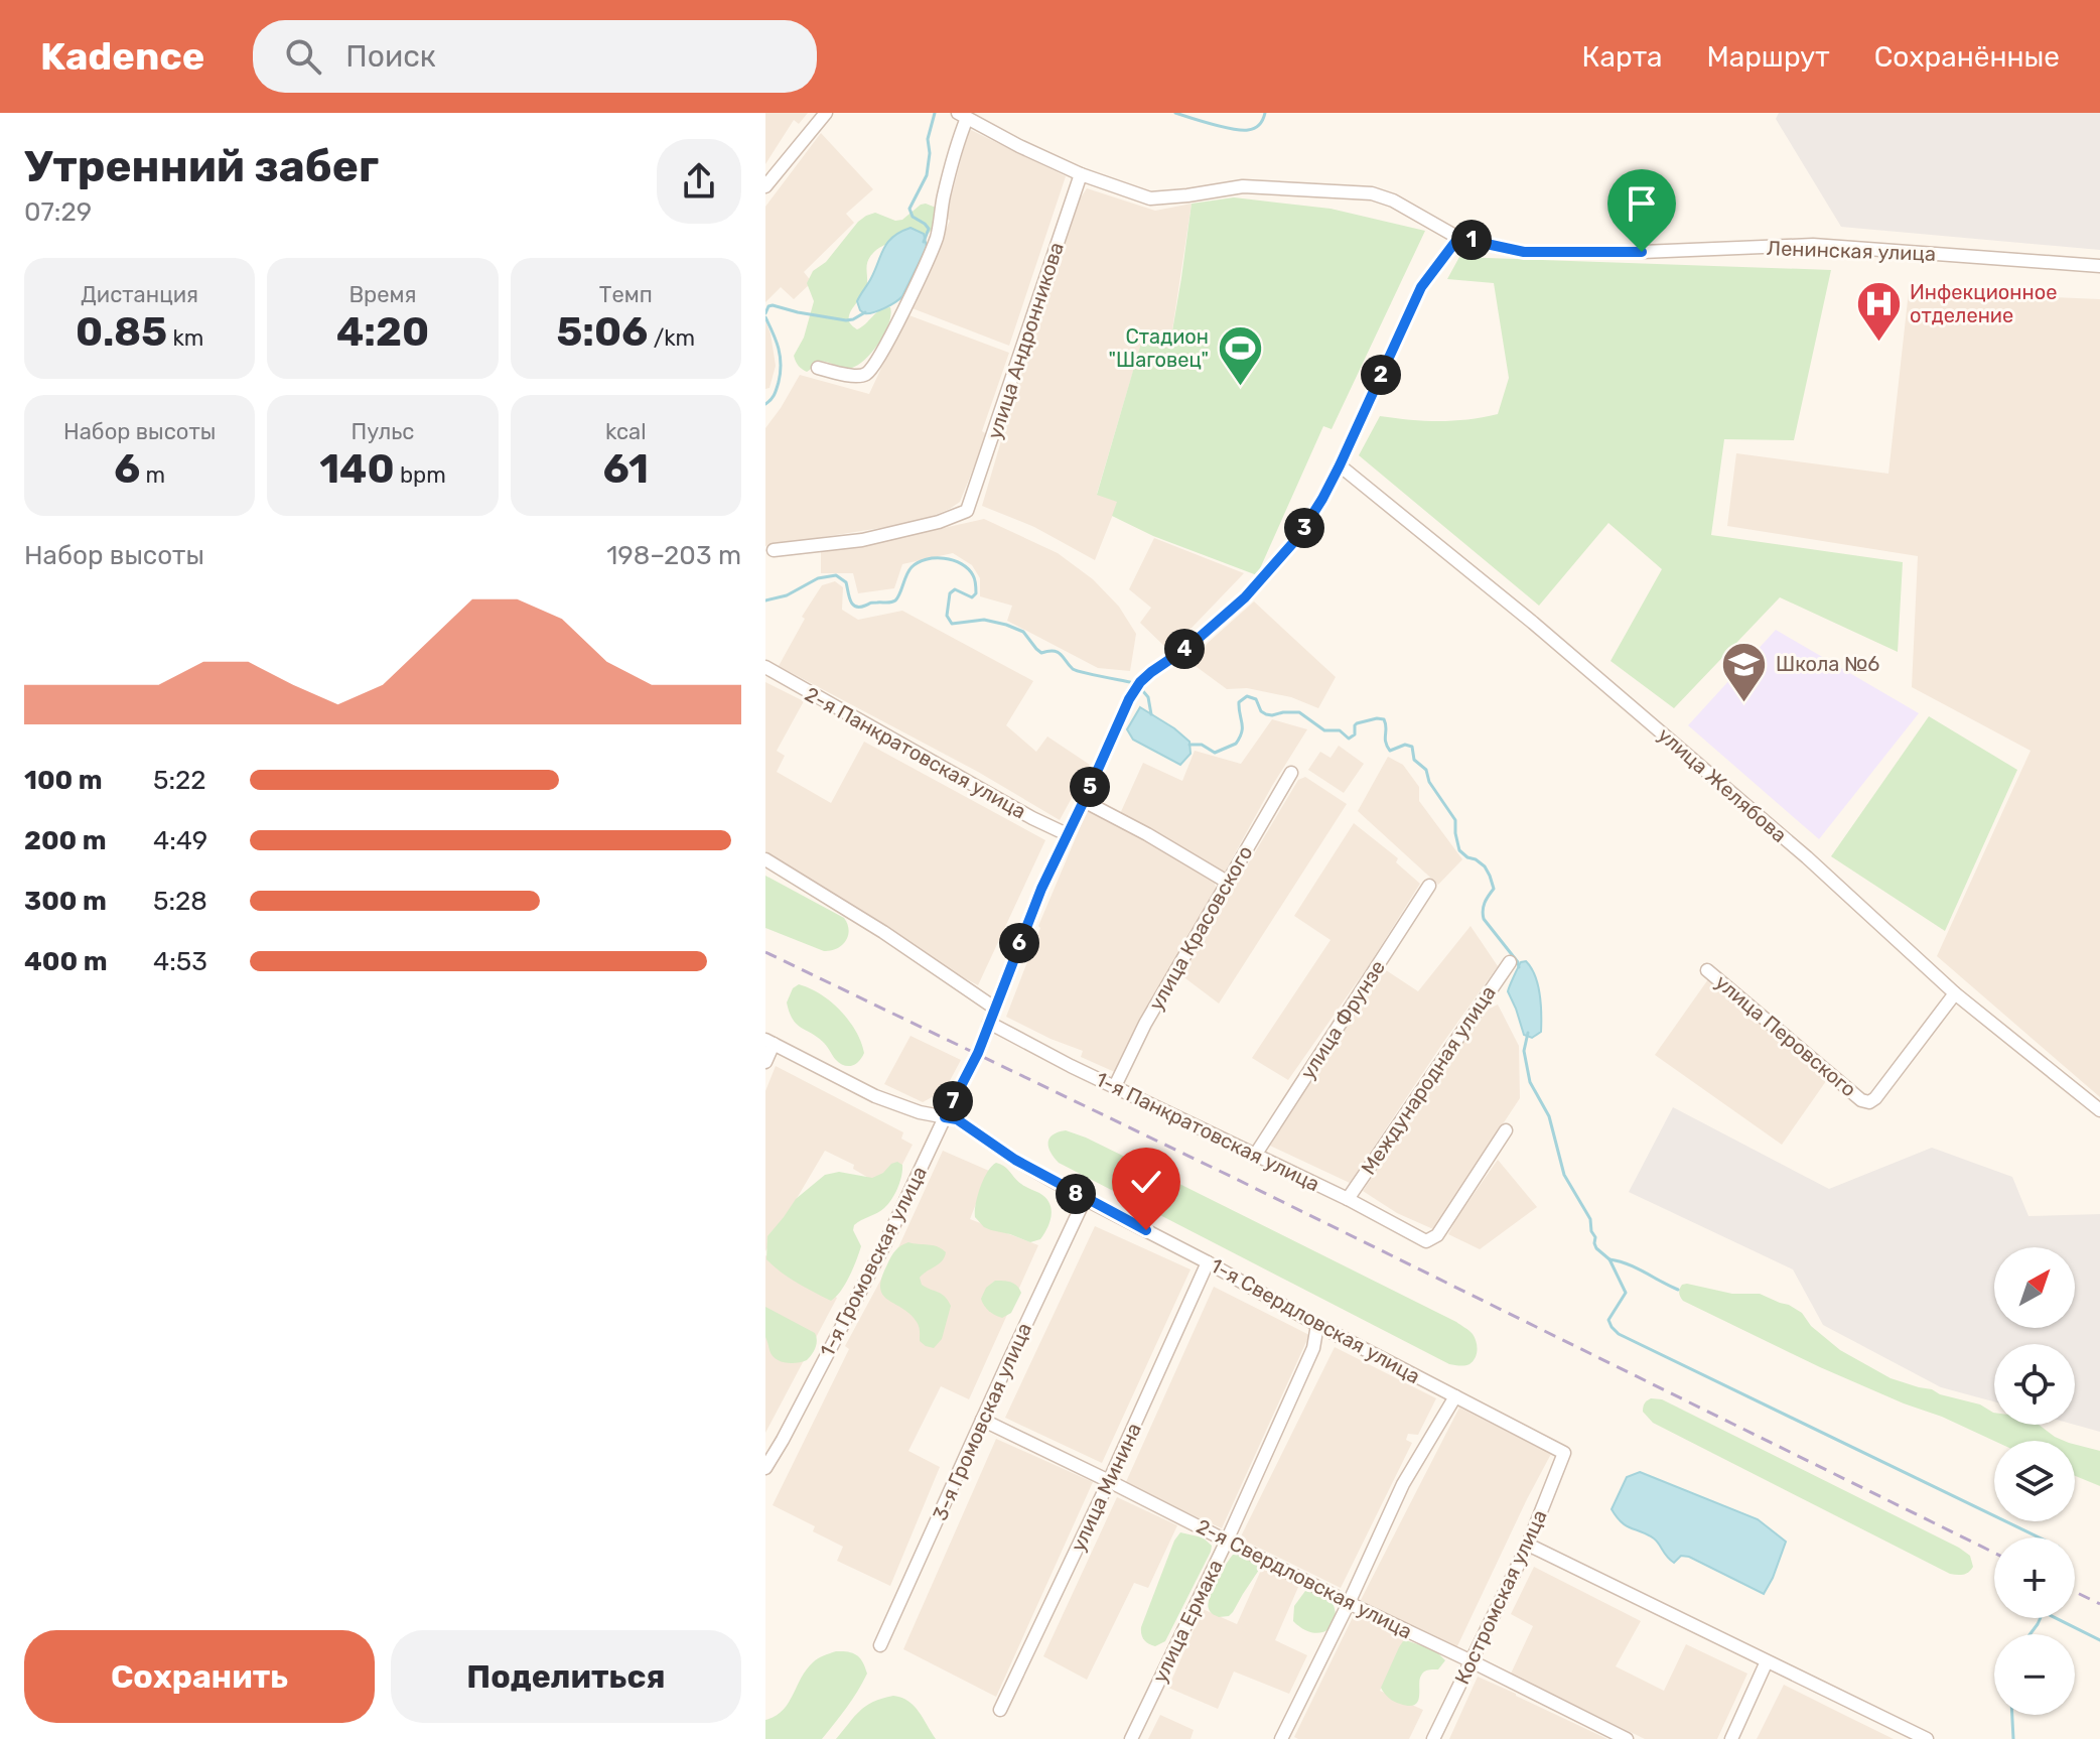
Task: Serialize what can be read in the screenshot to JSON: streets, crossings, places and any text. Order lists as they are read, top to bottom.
{
  "streets": {
    "street": [
      "Ленинская улица",
      "улица Андронникова",
      "2-я Панкратовская улица",
      "улица Желябова",
      "улица Красовского",
      "улица Фрунзе",
      "улица Перовского",
      "Международная улица",
      "1-я Панкратовская улица",
      "1-я Громовская улица",
      "1-я Свердловская улица",
      "3-я Громовская улица",
      "улица Минина",
      "2-я Свердловская улица",
      "Костромская улица",
      "улица Ермака"
    ]
  },
  "crossings": [
    ["Ленинская улица", "улица Андронникова"],
    ["Ленинская улица", "1-я Громовская улица"],
    ["2-я Панкратовская улица", "1-я Громовская улица"],
    ["улица Желябова", "улица Перовского"],
    ["улица Желябова", "1-я Громовская улица"],
    ["улица Красовского", "1-я Панкратовская улица"],
    ["улица Фрунзе", "1-я Панкратовская улица"],
    ["Международная улица", "1-я Панкратовская улица"],
    ["1-я Панкратовская улица", "1-я Громовская улица"],
    ["1-я Громовская улица", "1-я Свердловская улица"],
    ["1-я Свердловская улица", "3-я Громовская улица"],
    ["1-я Свердловская улица", "улица Минина"],
    ["1-я Свердловская улица", "Костромская улица"],
    ["1-я Свердловская улица", "улица Ермака"],
    ["3-я Громовская улица", "2-я Свердловская улица"],
    ["улица Минина", "2-я Свердловская улица"],
    ["2-я Свердловская улица", "Костромская улица"],
    ["2-я Свердловская улица", "улица Ермака"]
  ],
  "places": {
    "hospital": ["Инфекционное отделение"],
    "sports": ["Стадион \"Шаговец\""],
    "school or university": ["Школа №6"]
  },
  "north": "top right",
  "page": {
    "header": "Kadence",
    "search": "Поиск",
    "nav": ["Карта", "Маршрут", "Сохранённые"],
    "heading": ["Утренний забег", "07:29"],
    "pins": [
      "1",
      "2",
      "3",
      "4",
      "5",
      "6",
      "7",
      "8"
    ],
    "stats": [
      ["Дистанция", "0.85 km"],
      ["Время", "4:20"],
      ["Темп", "5:06 /km"],
      ["Набор высоты", "6 m"],
      ["Пульс", "140 bpm"],
      ["kcal", "61"]
    ],
    "chart": ["Набор высоты", "198–203 m"],
    "list": [
      {
        "name": "100 m",
        "note": "5:22"
      },
      {
        "name": "200 m",
        "note": "4:49"
      },
      {
        "name": "300 m",
        "note": "5:28"
      },
      {
        "name": "400 m",
        "note": "4:53"
      }
    ],
    "map_buttons": ["+", "−"],
    "buttons": ["Сохранить", "Поделиться"]
  }
}
